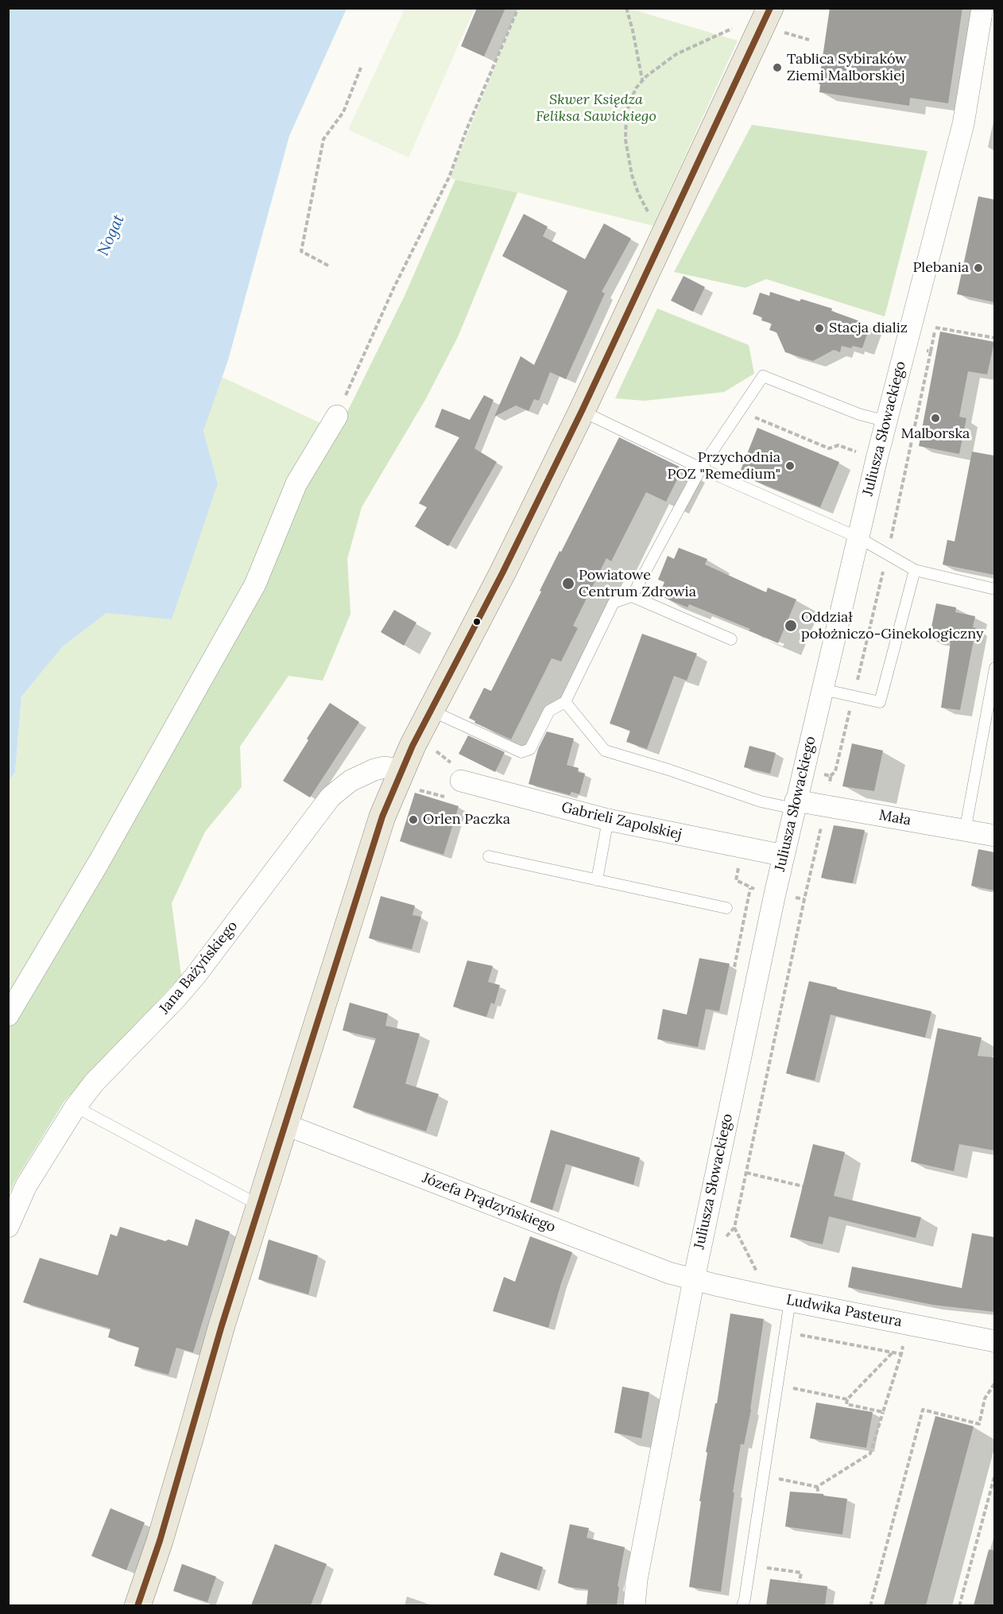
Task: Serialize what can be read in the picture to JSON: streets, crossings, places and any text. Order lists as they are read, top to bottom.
{
  "streets": {
    "street": [
      "Juliusza Słowackiego",
      "Mała",
      "Gabrieli Zapolskiej",
      "Jana Bażyńskiego",
      "Józefa Prądzyńskiego",
      "Ludwika Pasteura"
    ]
  },
  "crossings": [
    ["Juliusza Słowackiego", "Mała"],
    ["Juliusza Słowackiego", "Gabrieli Zapolskiej"],
    ["Juliusza Słowackiego", "Józefa Prądzyńskiego"],
    ["Juliusza Słowackiego", "Ludwika Pasteura"],
    ["Józefa Prądzyńskiego", "Ludwika Pasteura"]
  ],
  "water": ["Nogat"],
  "parks": ["Skwer Księdza Feliksa Sawickiego"],
  "places": [
    "Tablica Sybiraków Ziemi Malborskiej",
    "Plebania",
    "Stacja dializ",
    "Malborska",
    "Przychodnia POZ \"Remedium\"",
    "Powiatowe Centrum Zdrowia",
    "Oddział położniczo-Ginekologiczny",
    "Orlen Paczka"
  ]
}
